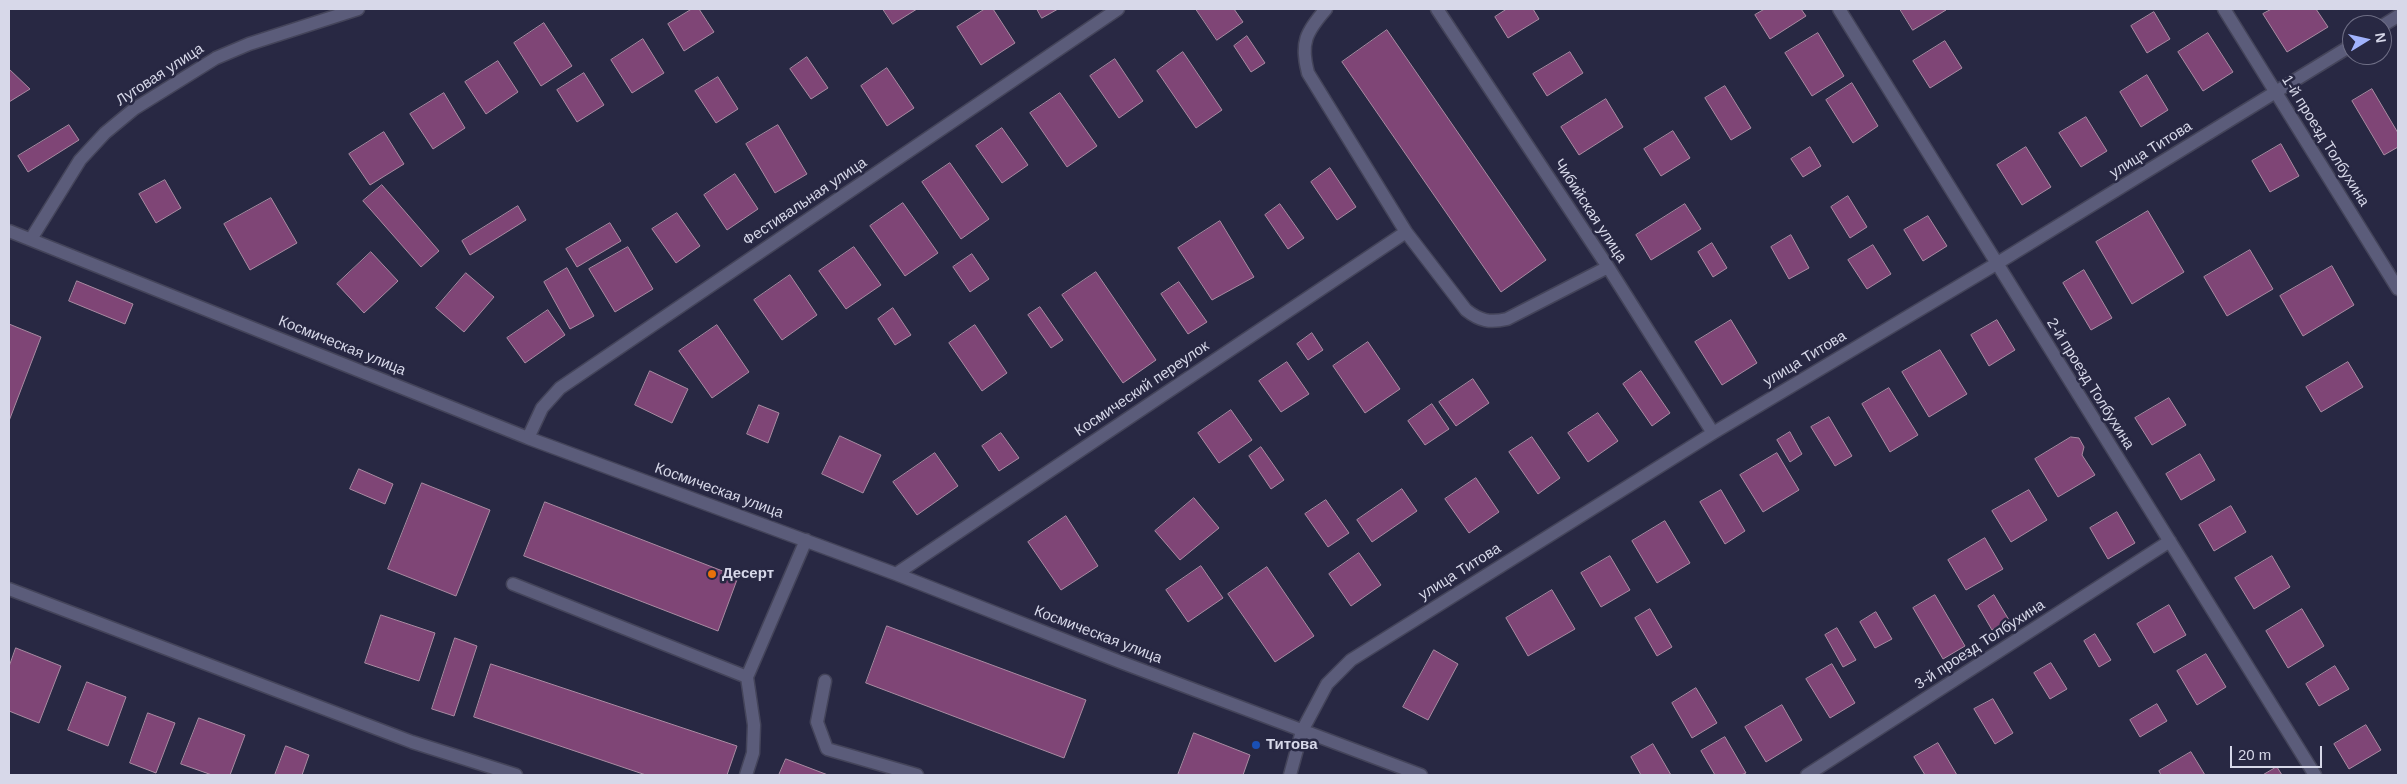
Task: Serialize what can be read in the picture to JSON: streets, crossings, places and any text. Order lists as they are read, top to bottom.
{
  "streets": {
    "street": [
      "Луговая улица",
      "1-й проезд Толбухина",
      "улица Титова",
      "Фестивальная улица",
      "Чибийская улица",
      "Космическая улица",
      "2-й проезд Толбухина",
      "Космический переулок",
      "3-й проезд Толбухина"
    ]
  },
  "crossings": [
    ["Луговая улица", "Космическая улица"],
    ["1-й проезд Толбухина", "улица Титова"],
    ["улица Титова", "Чибийская улица"],
    ["улица Титова", "Космическая улица"],
    ["улица Титова", "2-й проезд Толбухина"],
    ["Фестивальная улица", "Космическая улица"],
    ["Космическая улица", "Космический переулок"],
    ["2-й проезд Толбухина", "3-й проезд Толбухина"]
  ],
  "places": ["Десерт", "Титова"],
  "scale_bar": "20 m",
  "north": "right"
}
